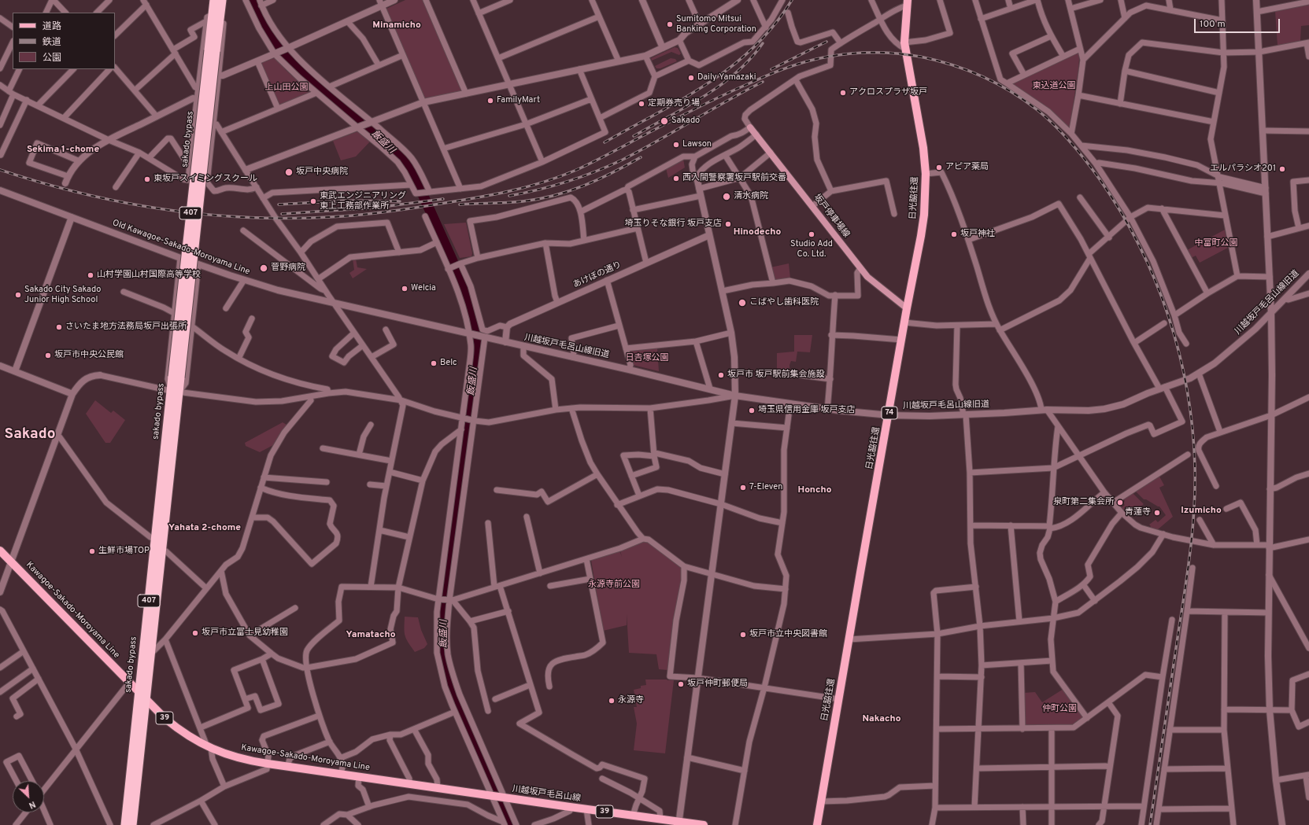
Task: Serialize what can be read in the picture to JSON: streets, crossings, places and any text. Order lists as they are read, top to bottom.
{
  "streets": {
    "highway": ["sakado bypass", "407"],
    "main road": [
      "日光脇往還",
      "坂戸停車場線",
      "74",
      "Kawagoe-Sakado-Moroyama Line",
      "39",
      "川越坂戸毛呂山線"
    ],
    "street": ["Old Kawagoe-Sakado-Moroyama Line", "あけぼの通り", "川越坂戸毛呂山線旧道"]
  },
  "crossings": [
    ["sakado bypass", "407"],
    ["sakado bypass", "Kawagoe-Sakado-Moroyama Line"],
    ["日光脇往還", "坂戸停車場線"],
    ["日光脇往還", "川越坂戸毛呂山線旧道"],
    ["Old Kawagoe-Sakado-Moroyama Line", "川越坂戸毛呂山線旧道"],
    ["Kawagoe-Sakado-Moroyama Line", "川越坂戸毛呂山線"]
  ],
  "districts": [
    "Minamicho",
    "Sekima 1-chome",
    "Hinodecho",
    "Sakado",
    "Honcho",
    "Izumicho",
    "Yahata 2-chome",
    "Yamatacho",
    "Nakacho"
  ],
  "water": ["飯盛川"],
  "parks": [
    "東込道公園",
    "上山田公園",
    "中富町公園",
    "日𠮷塚公園",
    "永源寺前公園",
    "仲町公園"
  ],
  "places": [
    "Sumitomo Mitsui Banking Corporation",
    "Daily Yamazaki",
    "アクロスプラザ坂戸",
    "FamilyMart",
    "定期券売り場",
    "Sakado",
    "Lawson",
    "アピア薬局",
    "エルパラシオ201",
    "坂戸中央病院",
    "西入間警察署坂戸駅前交番",
    "東坂戸スイミングスクール",
    "清水病院",
    "東武エンジニアリング 東上工務部作業所",
    "埼玉りそな銀行 坂戸支店",
    "Studio Add Co. Ltd.",
    "坂戸神社",
    "菅野病院",
    "山村学園山村国際高等学校",
    "Welcia",
    "Sakado City Sakado Junior High School",
    "こばやし歯科医院",
    "さいたま地方法務局坂戸出張所",
    "坂戸市中央公民館",
    "Belc",
    "坂戸市 坂戸駅前集会施設",
    "埼玉県信用金庫 坂戸支店",
    "7-Eleven",
    "泉町第二集会所",
    "青蓮寺",
    "生鮮市場TOP",
    "坂戸市立富士見幼稚園",
    "坂戸市立中央図書館",
    "坂戸仲町郵便局",
    "永源寺"
  ],
  "legend": ["道路", "鉄道", "公園"],
  "scale_bar": "100 m",
  "north": "bottom right"
}
